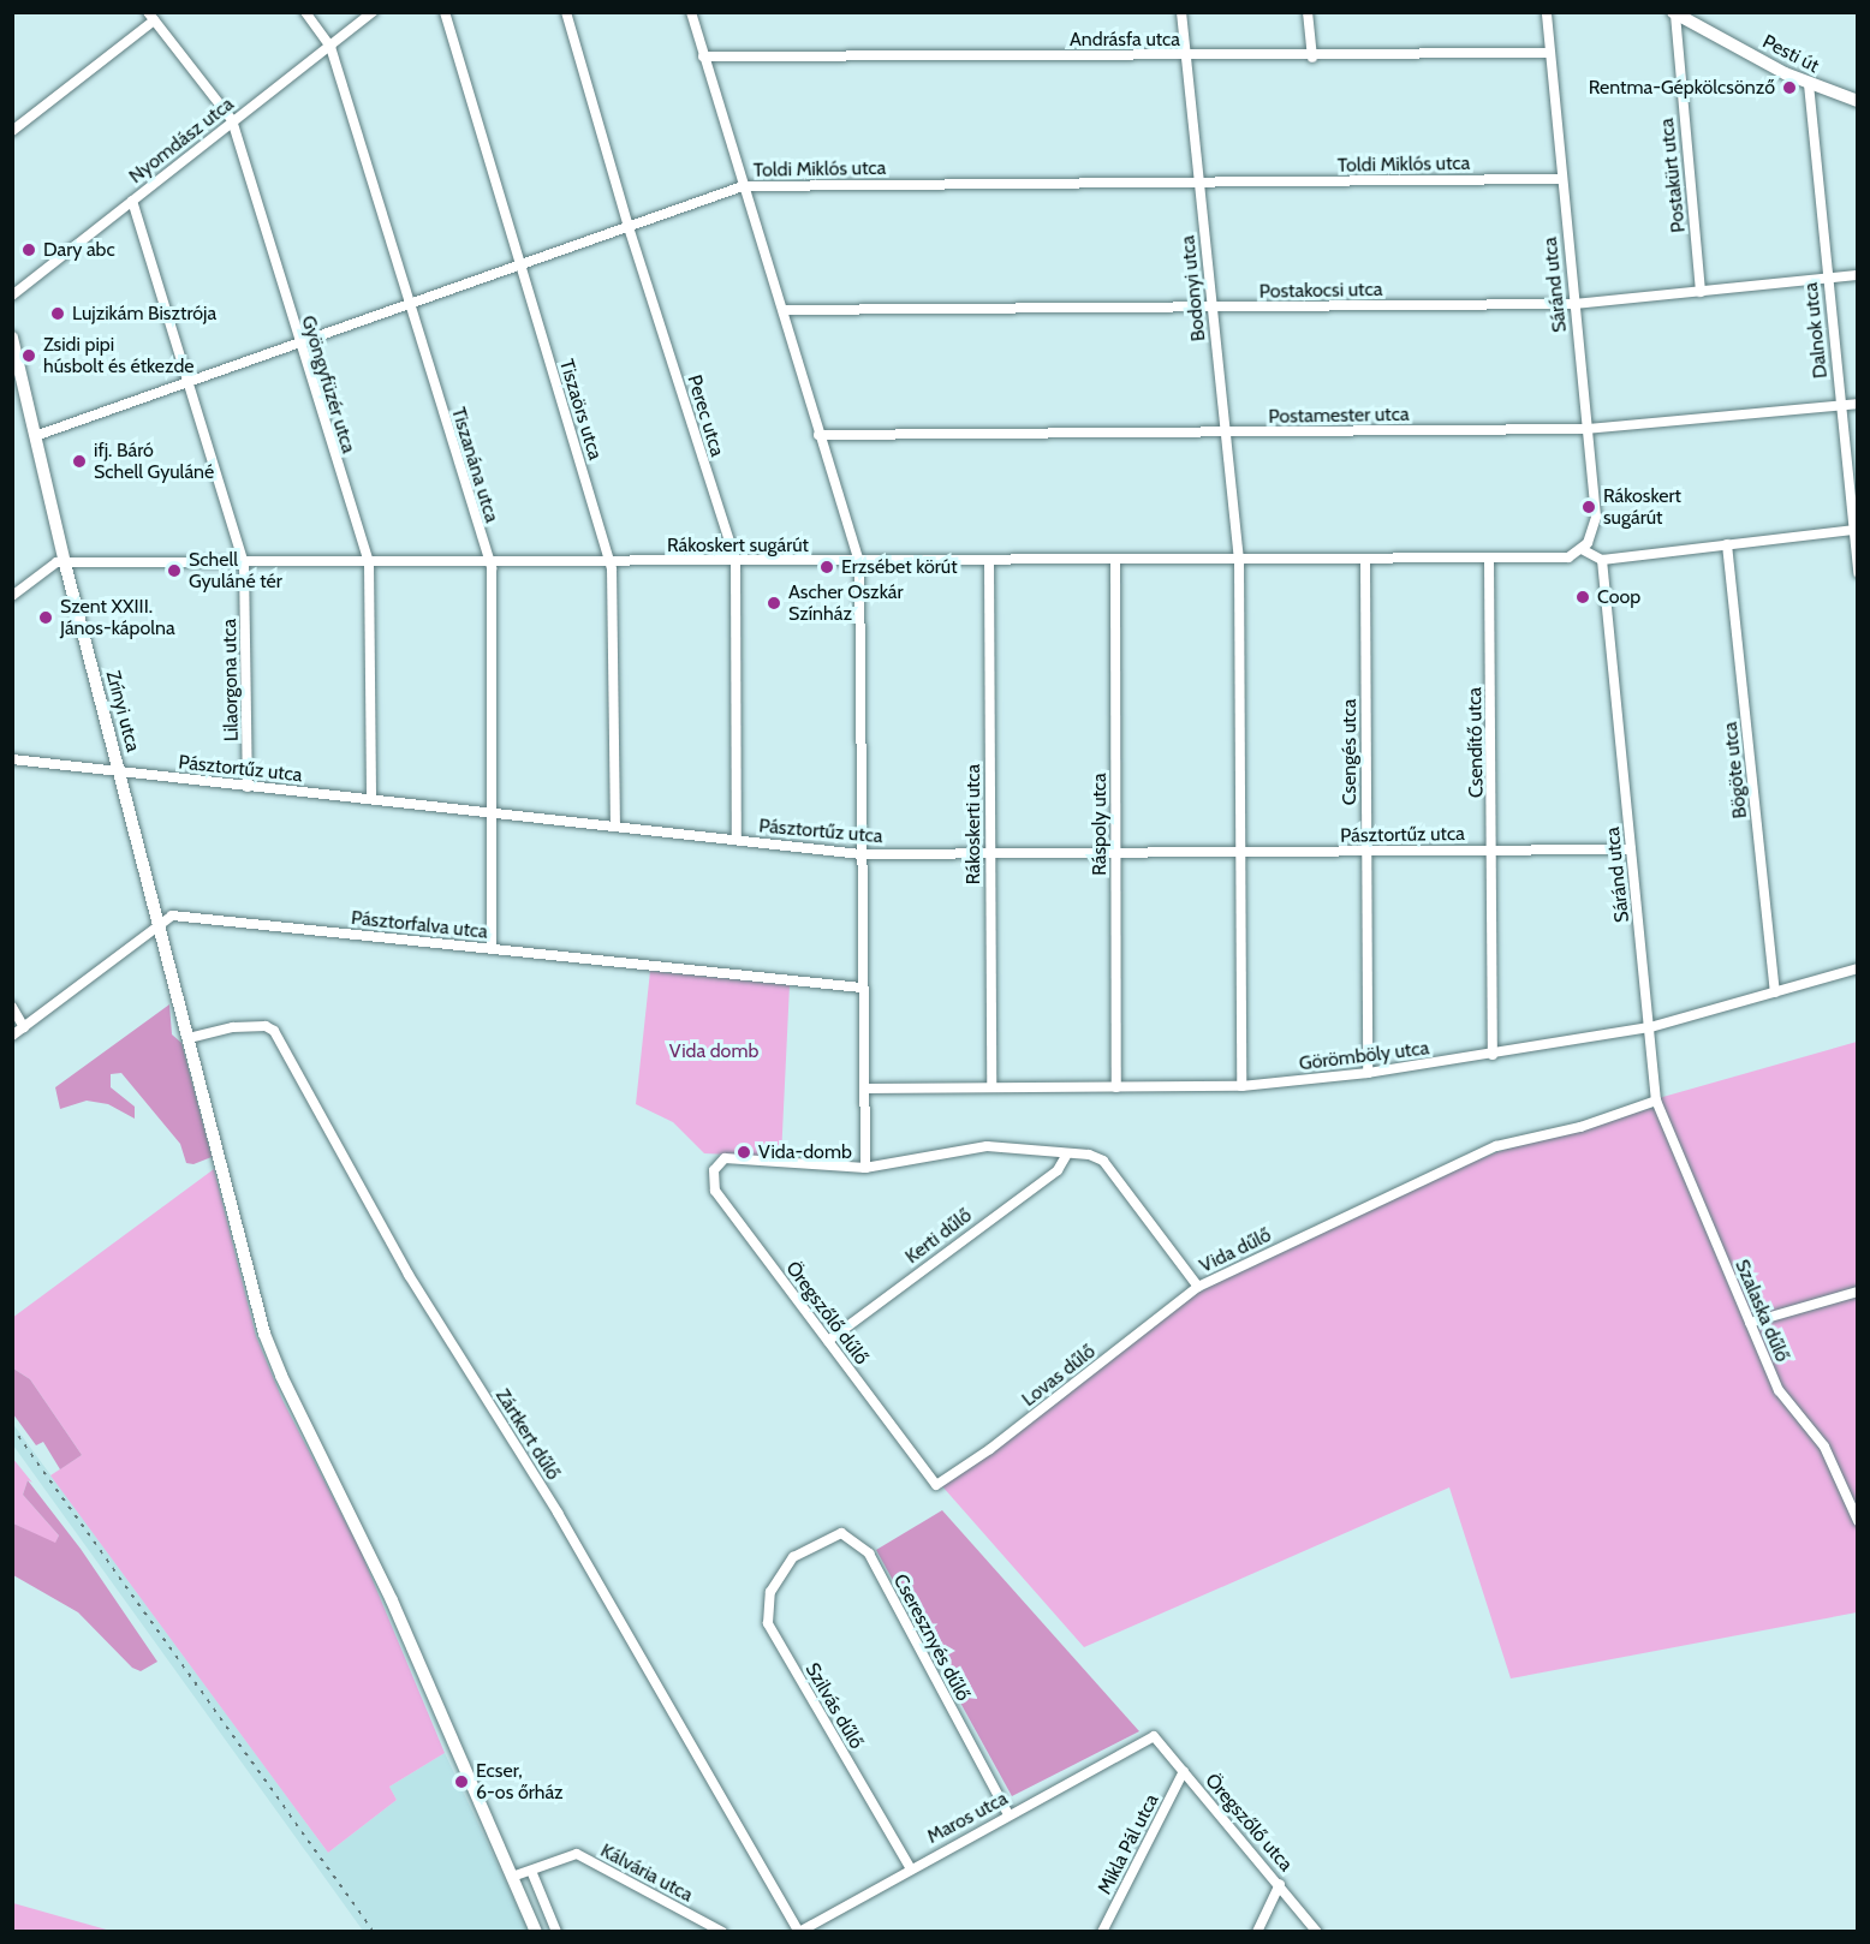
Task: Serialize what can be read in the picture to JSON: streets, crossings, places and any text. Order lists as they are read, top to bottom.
{
  "streets": {
    "main road": ["Pesti út", "Zrínyi utca"],
    "street": [
      "Andrásfa utca",
      "Nyomdász utca",
      "Toldi Miklós utca",
      "Postakürt utca",
      "Sáránd utca",
      "Bodonyi utca",
      "Postakocsi utca",
      "Dalnok utca",
      "Gyöngyfüzér utca",
      "Tiszaörs utca",
      "Perec utca",
      "Postamester utca",
      "Tiszanána utca",
      "Rákoskert sugárút",
      "Lilaorgona utca",
      "Csendítő utca",
      "Csengés utca",
      "Pásztortűz utca",
      "Bögöte utca",
      "Rákoskerti utca",
      "Ráspoly utca",
      "Pásztorfalva utca",
      "Görömböly utca",
      "Kerti dűlő",
      "Vida dűlő",
      "Szalaska dűlő",
      "Öregszőlő dűlő",
      "Lovas dűlő",
      "Zártkert dűlő",
      "Cseresznyés dűlő",
      "Szilvás dűlő",
      "Maros utca",
      "Öregszőlő utca",
      "Mikla Pál utca",
      "Kálvária utca"
    ]
  },
  "crossings": [
    ["Andrásfa utca", "Sáránd utca"],
    ["Andrásfa utca", "Bodonyi utca"],
    ["Pesti út", "Postakürt utca"],
    ["Pesti út", "Dalnok utca"],
    ["Nyomdász utca", "Gyöngyfüzér utca"],
    ["Nyomdász utca", "Tiszanána utca"],
    ["Nyomdász utca", "Lilaorgona utca"],
    ["Toldi Miklós utca", "Sáránd utca"],
    ["Toldi Miklós utca", "Bodonyi utca"],
    ["Toldi Miklós utca", "Gyöngyfüzér utca"],
    ["Toldi Miklós utca", "Tiszaörs utca"],
    ["Toldi Miklós utca", "Perec utca"],
    ["Toldi Miklós utca", "Tiszanána utca"],
    ["Toldi Miklós utca", "Lilaorgona utca"],
    ["Toldi Miklós utca", "Zrínyi utca"],
    ["Postakürt utca", "Postakocsi utca"],
    ["Sáránd utca", "Postakocsi utca"],
    ["Sáránd utca", "Postamester utca"],
    ["Sáránd utca", "Rákoskert sugárút"],
    ["Sáránd utca", "Pásztortűz utca"],
    ["Sáránd utca", "Görömböly utca"],
    ["Sáránd utca", "Vida dűlő"],
    ["Sáránd utca", "Szalaska dűlő"],
    ["Bodonyi utca", "Postakocsi utca"],
    ["Bodonyi utca", "Postamester utca"],
    ["Bodonyi utca", "Rákoskert sugárút"],
    ["Bodonyi utca", "Pásztortűz utca"],
    ["Bodonyi utca", "Görömböly utca"],
    ["Postakocsi utca", "Dalnok utca"],
    ["Dalnok utca", "Postamester utca"],
    ["Gyöngyfüzér utca", "Rákoskert sugárút"],
    ["Gyöngyfüzér utca", "Pásztortűz utca"],
    ["Tiszaörs utca", "Rákoskert sugárút"],
    ["Tiszaörs utca", "Pásztortűz utca"],
    ["Perec utca", "Rákoskert sugárút"],
    ["Perec utca", "Pásztortűz utca"],
    ["Tiszanána utca", "Rákoskert sugárút"],
    ["Tiszanána utca", "Pásztortűz utca"],
    ["Tiszanána utca", "Pásztorfalva utca"],
    ["Rákoskert sugárút", "Lilaorgona utca"],
    ["Rákoskert sugárút", "Zrínyi utca"],
    ["Rákoskert sugárút", "Csendítő utca"],
    ["Rákoskert sugárút", "Csengés utca"],
    ["Rákoskert sugárút", "Rákoskerti utca"],
    ["Rákoskert sugárút", "Ráspoly utca"],
    ["Lilaorgona utca", "Pásztortűz utca"],
    ["Zrínyi utca", "Pásztortűz utca"],
    ["Zrínyi utca", "Pásztorfalva utca"],
    ["Zrínyi utca", "Zártkert dűlő"],
    ["Zrínyi utca", "Kálvária utca"],
    ["Csendítő utca", "Pásztortűz utca"],
    ["Csendítő utca", "Görömböly utca"],
    ["Csengés utca", "Pásztortűz utca"],
    ["Csengés utca", "Görömböly utca"],
    ["Pásztortűz utca", "Rákoskerti utca"],
    ["Pásztortűz utca", "Ráspoly utca"],
    ["Bögöte utca", "Görömböly utca"],
    ["Rákoskerti utca", "Görömböly utca"],
    ["Ráspoly utca", "Görömböly utca"],
    ["Kerti dűlő", "Vida dűlő"],
    ["Kerti dűlő", "Öregszőlő dűlő"],
    ["Vida dűlő", "Szalaska dűlő"],
    ["Vida dűlő", "Öregszőlő dűlő"],
    ["Vida dűlő", "Lovas dűlő"],
    ["Öregszőlő dűlő", "Lovas dűlő"],
    ["Zártkert dűlő", "Maros utca"],
    ["Cseresznyés dűlő", "Szilvás dűlő"],
    ["Cseresznyés dűlő", "Maros utca"],
    ["Szilvás dűlő", "Maros utca"],
    ["Maros utca", "Öregszőlő utca"],
    ["Öregszőlő utca", "Mikla Pál utca"]
  ],
  "parks": ["Vida domb"],
  "places": [
    "Rentma-Gépkölcsönző",
    "Dary abc",
    "Lujzikám Bisztrója",
    "Zsidi pipi húsbolt és étkezde",
    "ifj. Báró Schell Gyuláné",
    "Rákoskert sugárút",
    "Erzsébet körút",
    "Schell Gyuláné tér",
    "Coop",
    "Ascher Oszkár Színház",
    "Szent XXIII. János-kápolna",
    "Vida-domb",
    "Ecser, 6-os őrház"
  ]
}
